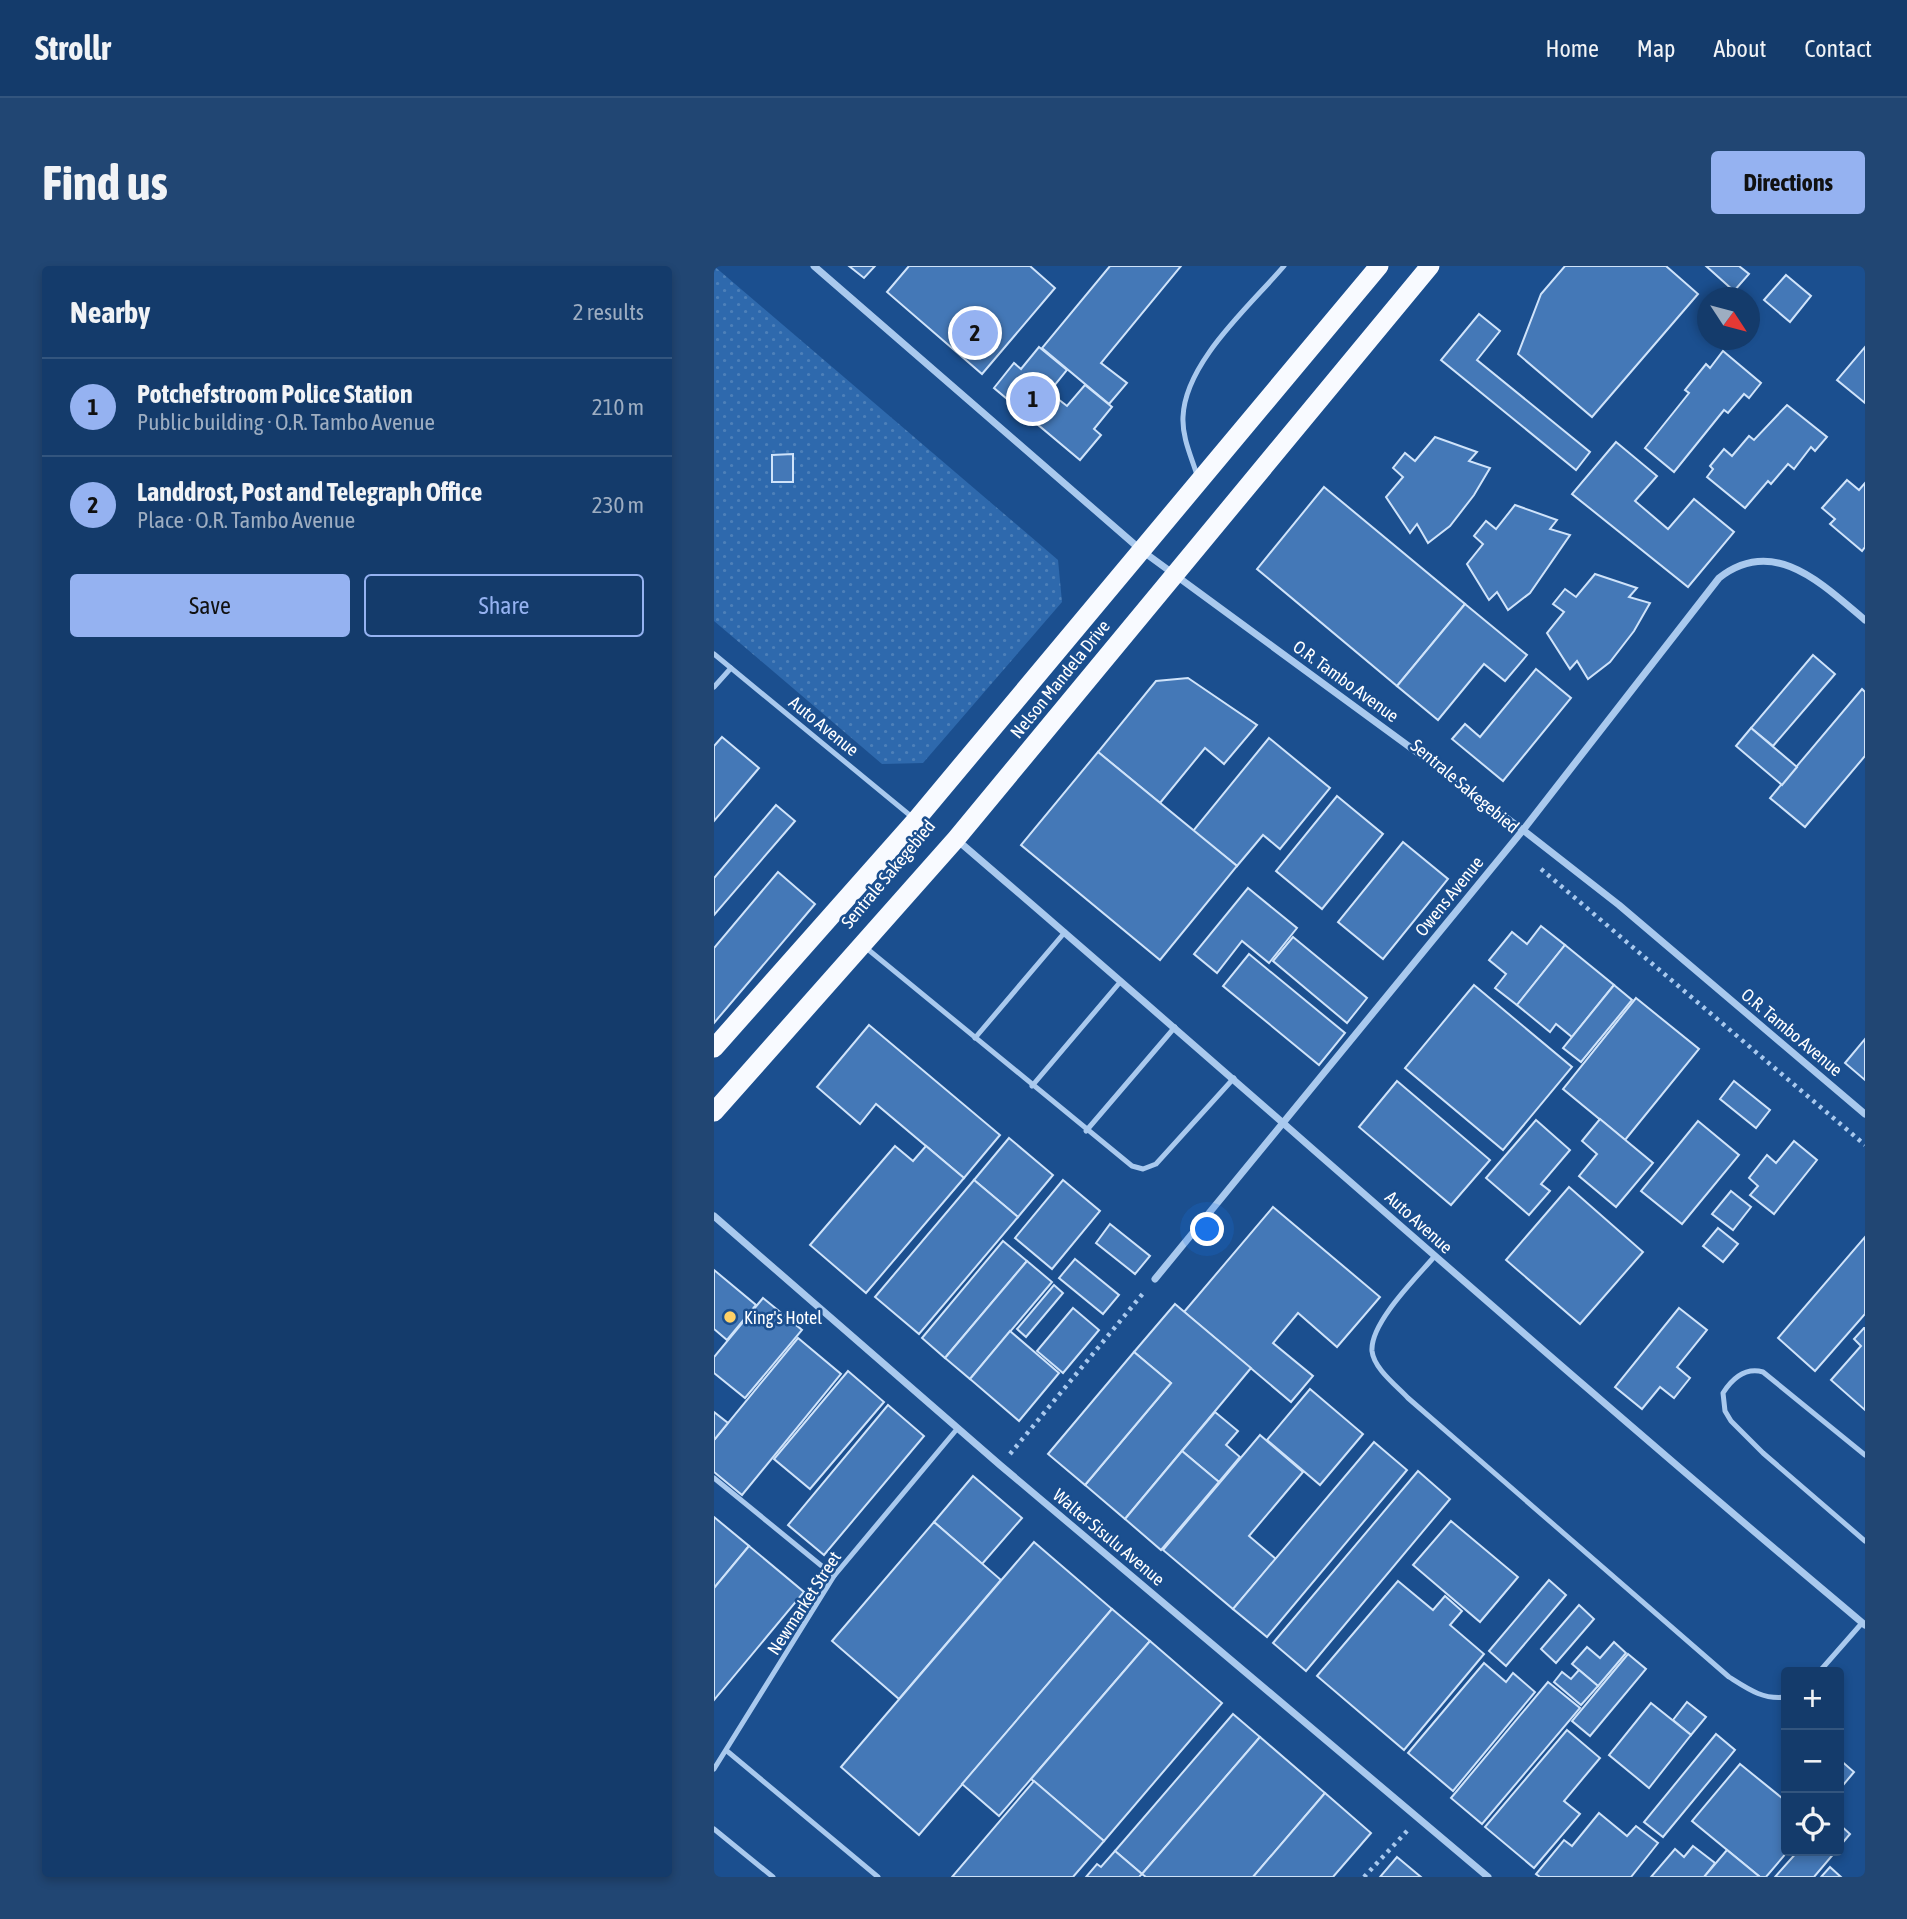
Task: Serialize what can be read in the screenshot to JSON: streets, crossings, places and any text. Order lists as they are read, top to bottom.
{
  "streets": {
    "highway": ["Nelson Mandela Drive"],
    "street": [
      "O.R. Tambo Avenue",
      "Auto Avenue",
      "Owens Avenue",
      "Walter Sisulu Avenue"
    ],
    "lane": ["Newmarket Street"]
  },
  "crossings": [
    ["Nelson Mandela Drive", "O.R. Tambo Avenue"],
    ["Nelson Mandela Drive", "Auto Avenue"],
    ["O.R. Tambo Avenue", "Owens Avenue"],
    ["Auto Avenue", "Owens Avenue"],
    ["Walter Sisulu Avenue", "Newmarket Street"]
  ],
  "places": ["King's Hotel"],
  "north": "bottom right",
  "page": {
    "header": "Strollr",
    "nav": [
      "Home",
      "Map",
      "About",
      "Contact"
    ],
    "buttons": [
      "Directions",
      ["Save", "Share"]
    ],
    "title": "Find us",
    "heading": ["Nearby", "2 results"],
    "pins": ["2", "1"],
    "list": [
      {
        "mark": "1",
        "name": "Potchefstroom Police Station",
        "note": "Public building · O.R. Tambo Avenue",
        "value": "210 m"
      },
      {
        "mark": "2",
        "name": "Landdrost, Post and Telegraph Office",
        "note": "Place · O.R. Tambo Avenue",
        "value": "230 m"
      }
    ],
    "map_buttons": ["+", "−"]
  }
}
